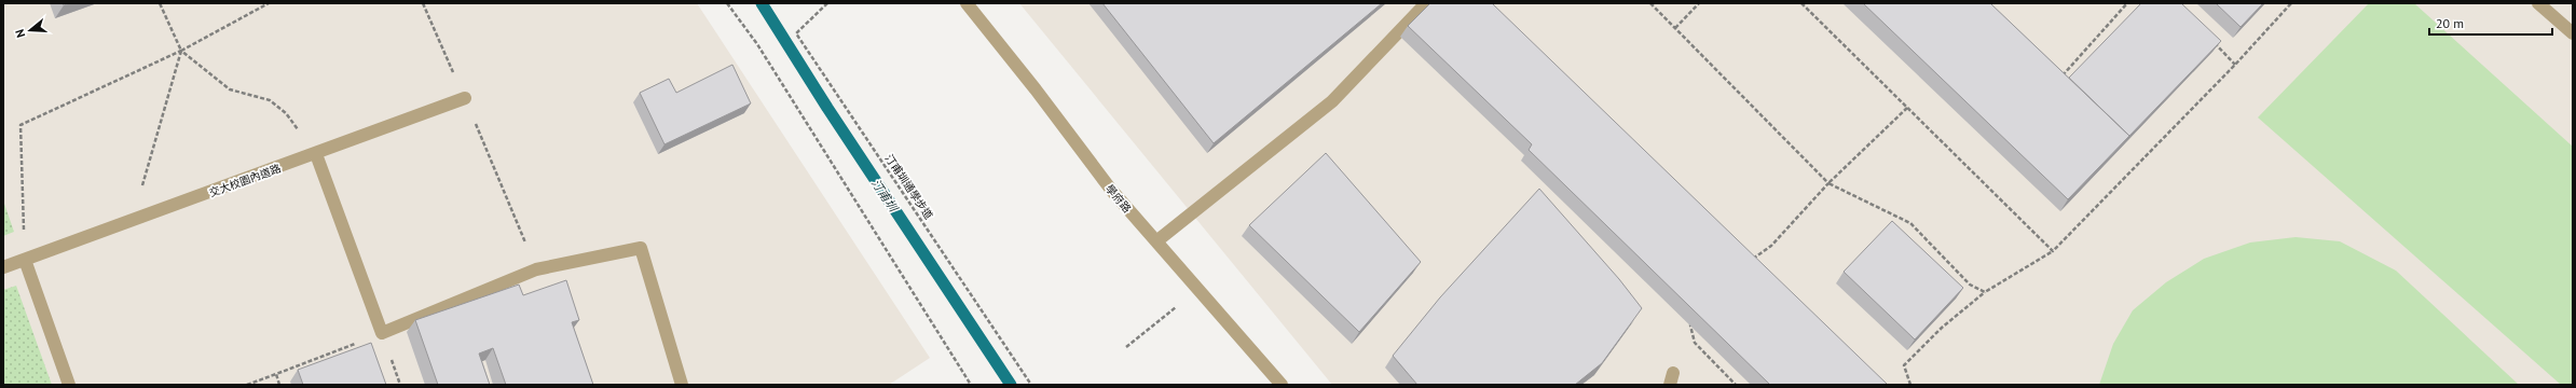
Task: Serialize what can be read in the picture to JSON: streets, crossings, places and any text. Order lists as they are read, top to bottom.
{
  "streets": {
    "street": ["交大校園內道路", "學府路"],
    "path": ["汀甫圳通學步道"]
  },
  "water": ["汀甫圳"],
  "scale_bar": "20 m",
  "north": "left"
}
